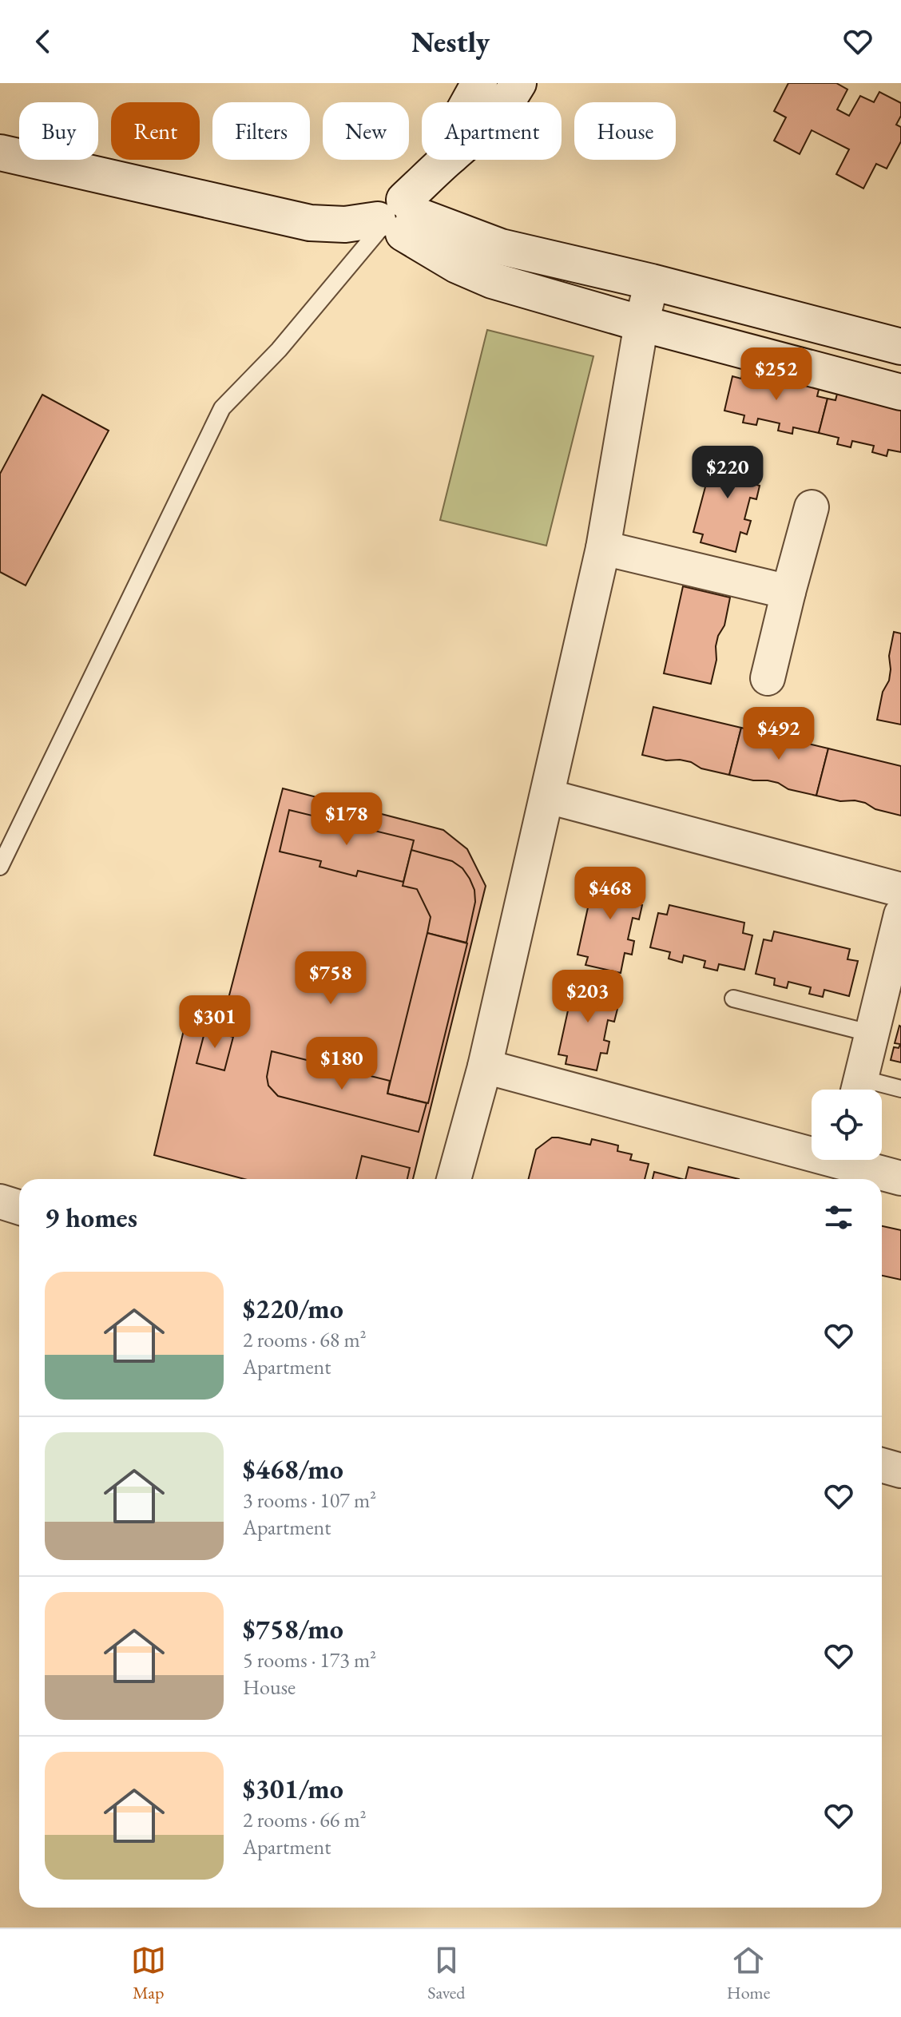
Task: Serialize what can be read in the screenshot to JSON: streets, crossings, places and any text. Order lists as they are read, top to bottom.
{
  "page": {
    "header": "Nestly",
    "chip": [
      "Buy",
      "Rent",
      "Filters",
      "New",
      "Apartment",
      "House"
    ],
    "price": [
      "$252",
      "$220",
      "$492",
      "$178",
      "$468",
      "$758",
      "$203",
      "$301",
      "$180"
    ],
    "heading": "9 homes",
    "list": [
      {
        "name": "$220/mo",
        "note": "2 rooms · 68 m² · Apartment"
      },
      {
        "name": "$468/mo",
        "note": "3 rooms · 107 m² · Apartment"
      },
      {
        "name": "$758/mo",
        "note": "5 rooms · 173 m² · House"
      },
      {
        "name": "$301/mo",
        "note": "2 rooms · 66 m² · Apartment"
      }
    ],
    "tabs": ["Map", "Saved", "Home"]
  }
}
